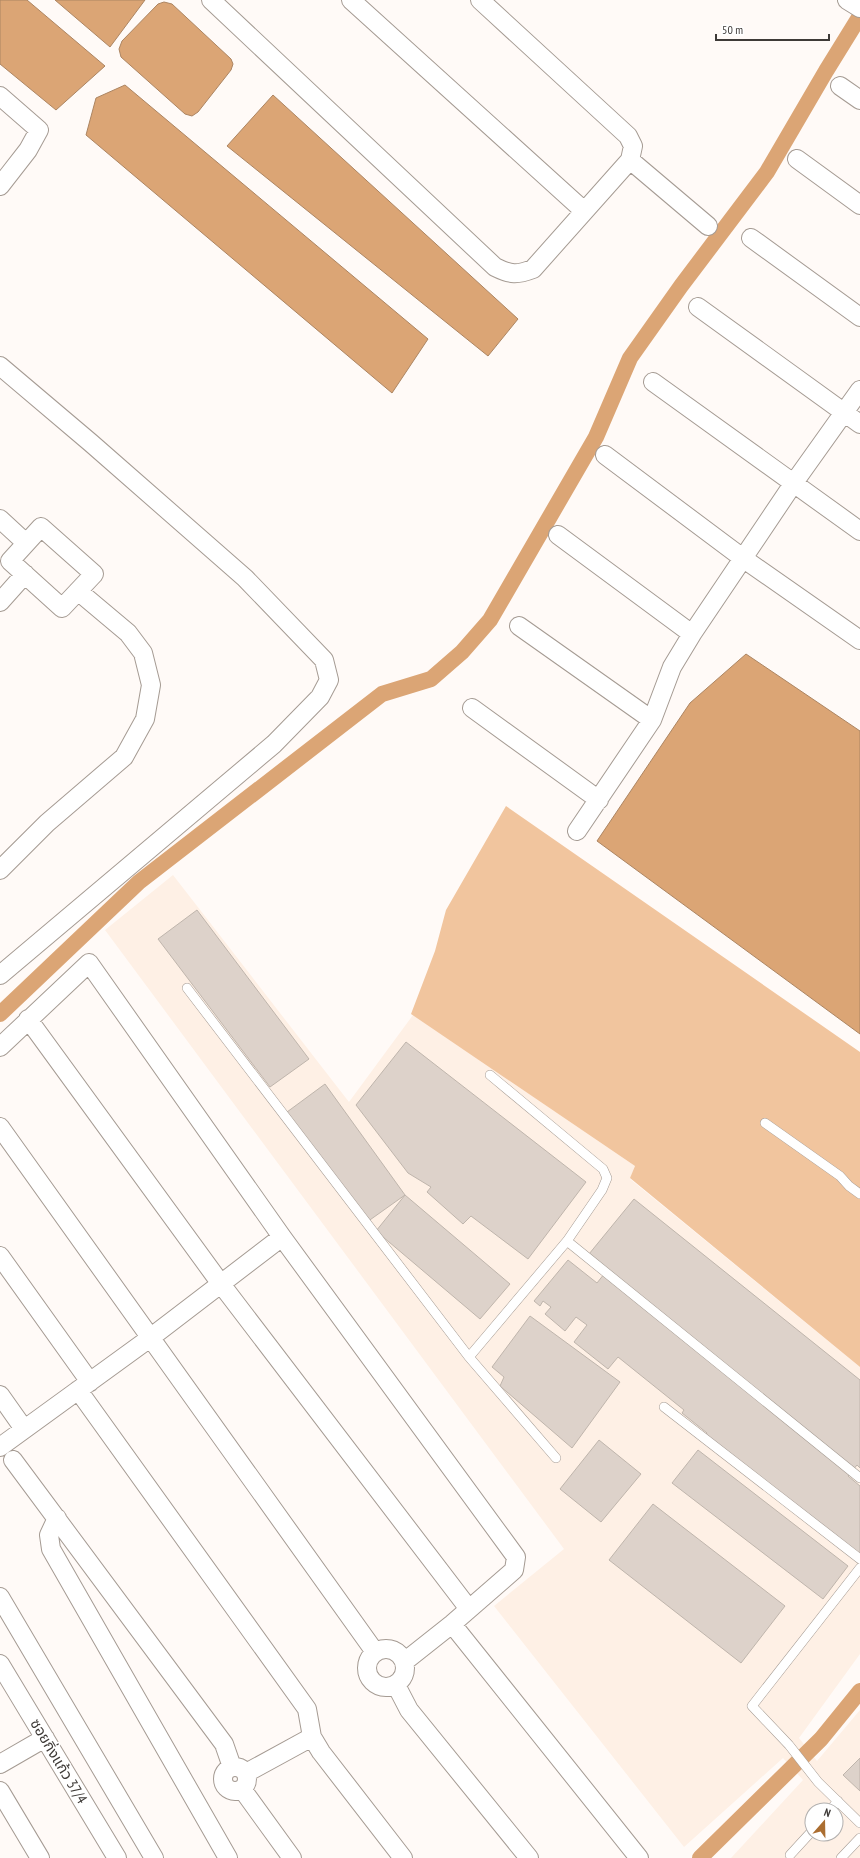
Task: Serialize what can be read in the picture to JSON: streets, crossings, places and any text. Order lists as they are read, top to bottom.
{
  "streets": {
    "street": ["ซอยกิ่งแก้ว 37/4"]
  },
  "scale_bar": "50 m",
  "north": "top"
}
